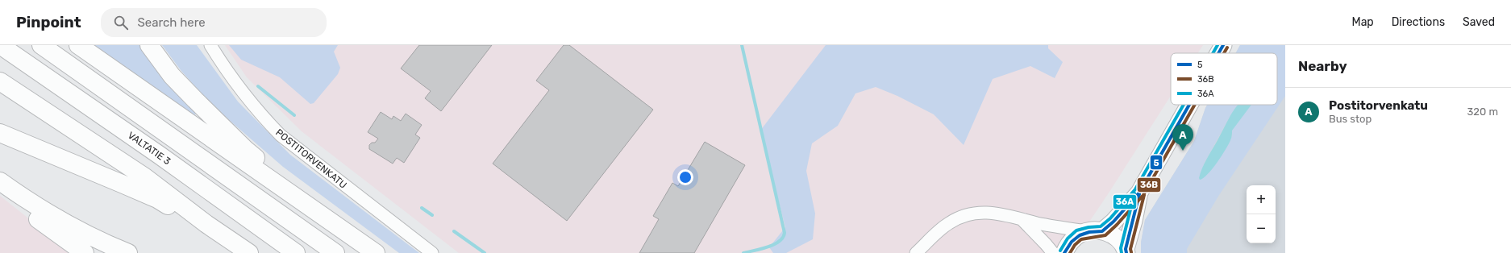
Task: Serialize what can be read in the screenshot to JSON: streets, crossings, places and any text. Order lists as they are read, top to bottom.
{
  "streets": {
    "highway": ["VALTATIE 3"],
    "street": ["POSTITORVENKATU"]
  },
  "lines": ["transit line 5", "transit line 36A", "transit line 36B"],
  "legend": ["5", "36B", "36A"],
  "page": {
    "header": "Pinpoint",
    "search": "Search here",
    "nav": ["Map", "Directions", "Saved"],
    "heading": "Nearby",
    "list": [
      {
        "mark": "A",
        "name": "Postitorvenkatu",
        "note": "Bus stop",
        "value": "320 m"
      }
    ],
    "pins": "A",
    "map_buttons": ["+", "−"]
  }
}
